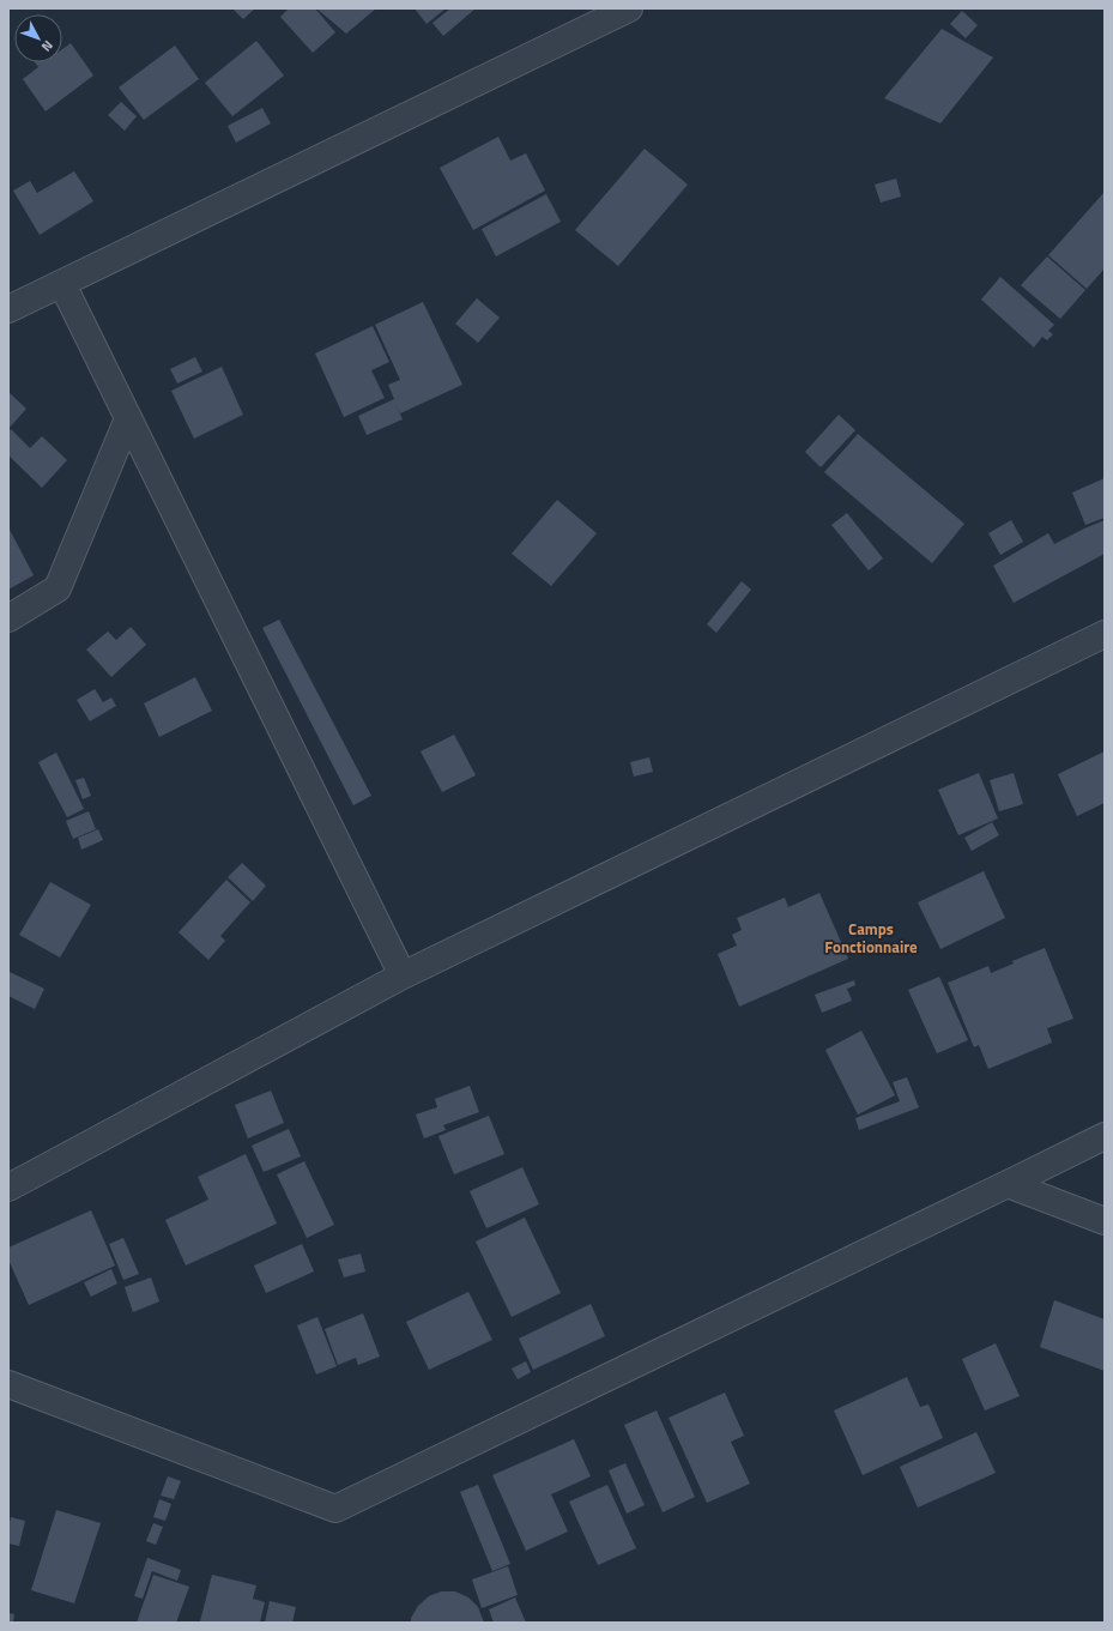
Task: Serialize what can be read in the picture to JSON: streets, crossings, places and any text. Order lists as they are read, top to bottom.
{
  "districts": ["Camps Fonctionnaire"],
  "north": "bottom right"
}
